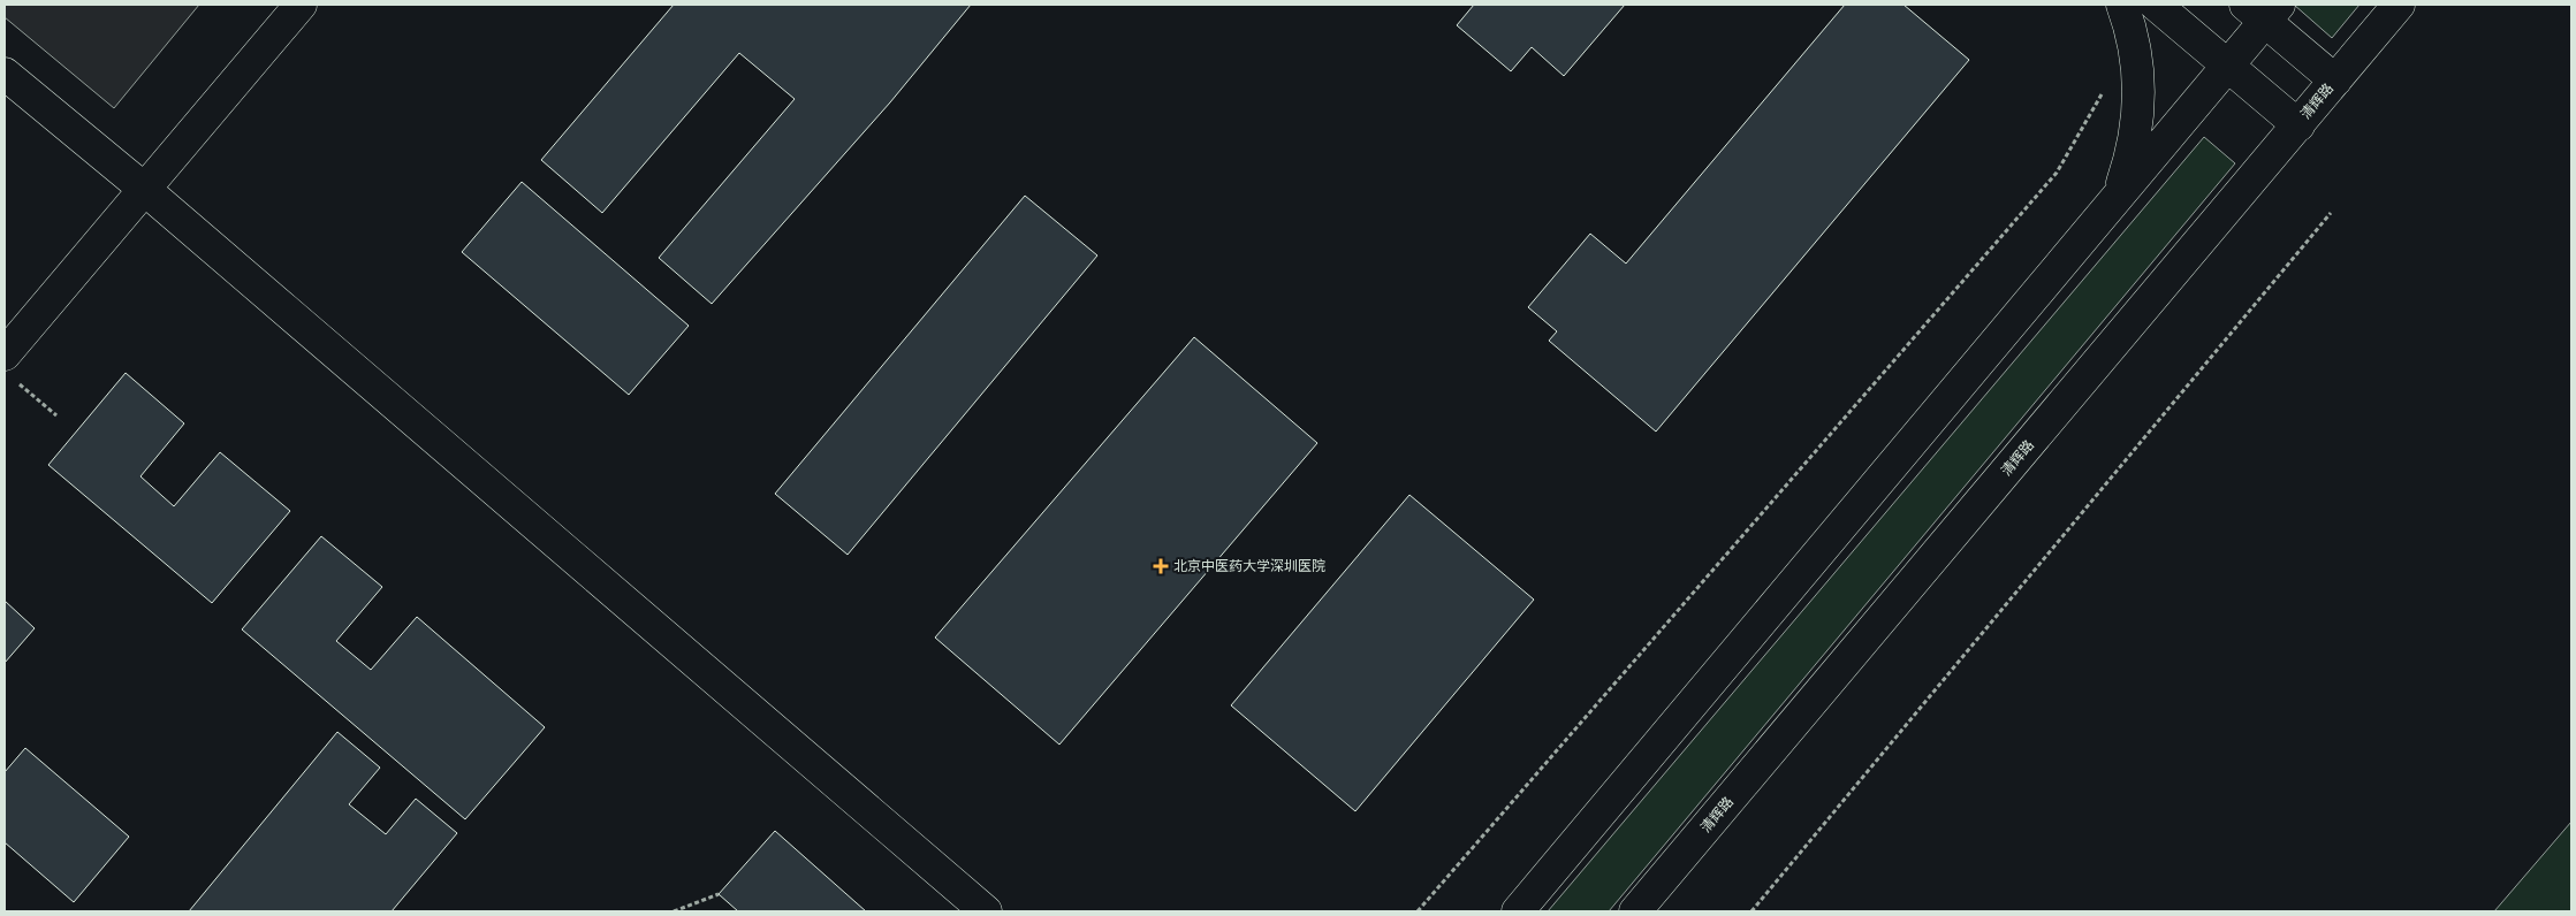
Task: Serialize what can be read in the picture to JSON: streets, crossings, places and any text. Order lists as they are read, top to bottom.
{
  "streets": {
    "street": ["清辉路"]
  },
  "places": {
    "health": ["北京中医药大学深圳医院"]
  }
}
